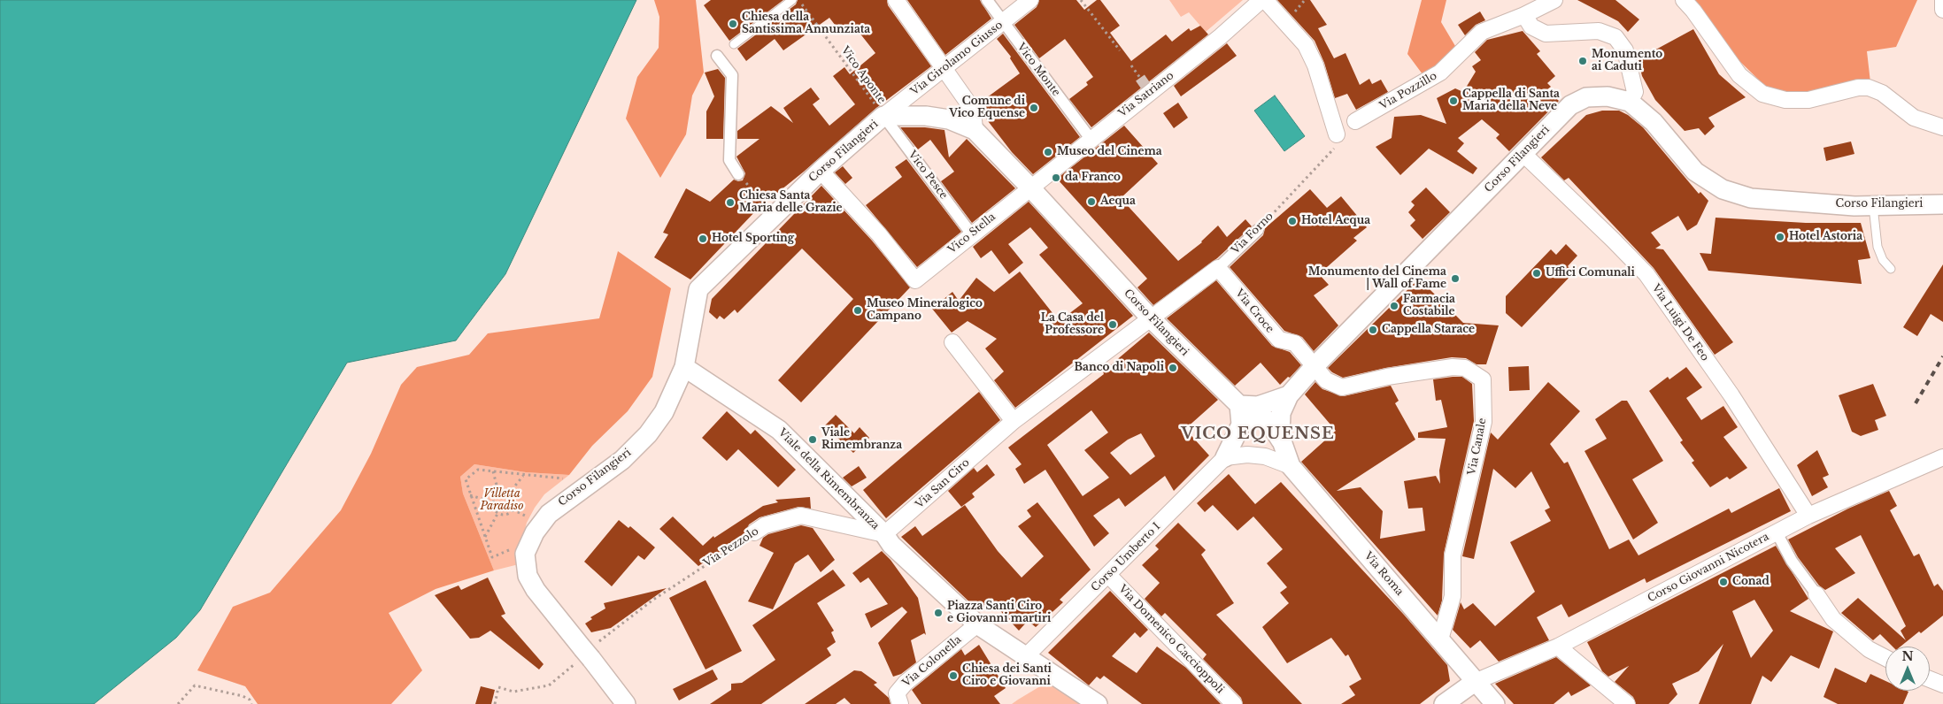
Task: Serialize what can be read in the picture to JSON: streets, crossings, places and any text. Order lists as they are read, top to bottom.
{
  "streets": {
    "street": [
      "Via Girolamo Giusso",
      "Vico Monte",
      "Via Pozzillo",
      "Via Satriano",
      "Corso Filangieri",
      "Vico Pesce",
      "Vico Stella",
      "Via Forno",
      "Via Croce",
      "Via Luigi De Feo",
      "Via Canale",
      "Viale della Rimembranza",
      "Via San Ciro",
      "Via Pezzolo",
      "Corso Umberto I",
      "Corso Giovanni Nicotera",
      "Via Roma",
      "Via Domenico Caccioppoli",
      "Via Colonella"
    ],
    "path": ["Vico Aponte"]
  },
  "crossings": [
    ["Via Girolamo Giusso", "Vico Monte"],
    ["Via Girolamo Giusso", "Vico Aponte"],
    ["Via Girolamo Giusso", "Corso Filangieri"],
    ["Via Girolamo Giusso", "Vico Pesce"],
    ["Vico Monte", "Via Satriano"],
    ["Vico Aponte", "Corso Filangieri"],
    ["Vico Aponte", "Vico Pesce"],
    ["Via Satriano", "Corso Filangieri"],
    ["Via Satriano", "Vico Stella"],
    ["Corso Filangieri", "Vico Pesce"],
    ["Corso Filangieri", "Vico Stella"],
    ["Corso Filangieri", "Via Forno"],
    ["Corso Filangieri", "Via Croce"],
    ["Corso Filangieri", "Via Luigi De Feo"],
    ["Corso Filangieri", "Via Canale"],
    ["Corso Filangieri", "Viale della Rimembranza"],
    ["Corso Filangieri", "Via San Ciro"],
    ["Corso Filangieri", "Via Pezzolo"],
    ["Vico Pesce", "Vico Stella"],
    ["Via Forno", "Via Croce"],
    ["Via Forno", "Via San Ciro"],
    ["Via Croce", "Via Canale"],
    ["Via Luigi De Feo", "Corso Giovanni Nicotera"],
    ["Via Canale", "Via Roma"],
    ["Viale della Rimembranza", "Via San Ciro"],
    ["Viale della Rimembranza", "Via Pezzolo"],
    ["Via San Ciro", "Via Pezzolo"],
    ["Corso Umberto I", "Via Domenico Caccioppoli"],
    ["Corso Giovanni Nicotera", "Via Roma"]
  ],
  "districts": ["VICO EQUENSE"],
  "parks": ["Villetta Paradiso"],
  "places": [
    "Chiesa della Santissima Annunziata",
    "Monumento ai Caduti",
    "Cappella di Santa Maria della Neve",
    "Comune di Vico Equense",
    "Museo del Cinema",
    "da Franco",
    "Aequa",
    "Chiesa Santa Maria delle Grazie",
    "Hotel Aequa",
    "Hotel Astoria",
    "Hotel Sporting",
    "Uffici Comunali",
    "Monumento del Cinema | Wall of Fame",
    "Farmacia Costabile",
    "Museo Mineralogico Campano",
    "La Casa del Professore",
    "Cappella Starace",
    "Banco di Napoli",
    "Viale Rimembranza",
    "Conad",
    "Piazza Santi Ciro e Giovanni martiri",
    "Chiesa dei Santi Ciro e Giovanni"
  ],
  "north": "top"
}
